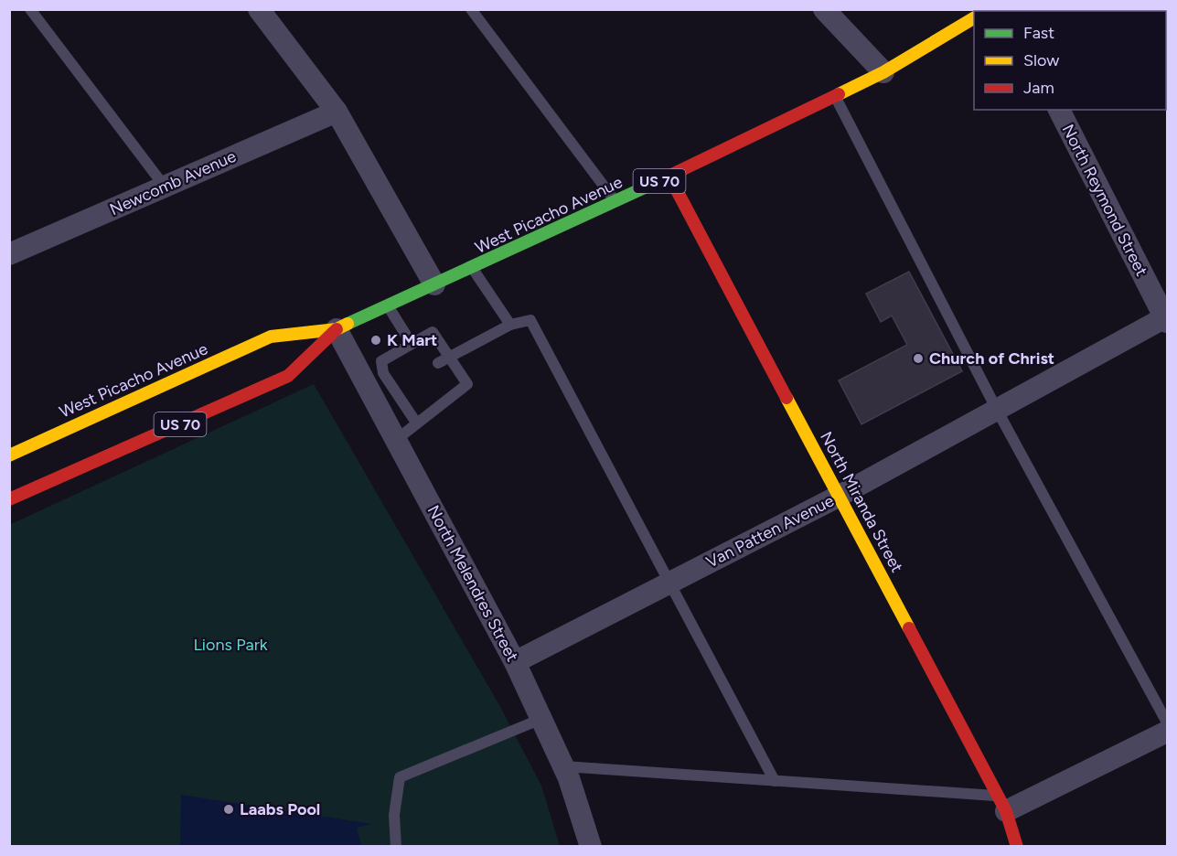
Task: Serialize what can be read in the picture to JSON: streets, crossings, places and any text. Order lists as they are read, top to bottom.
{
  "streets": {
    "main road": ["US 70", "West Picacho Avenue", "North Miranda Street"],
    "street": [
      "Newcomb Avenue",
      "North Reymond Street",
      "Van Patten Avenue",
      "North Melendres Street"
    ]
  },
  "crossings": [
    ["North Reymond Street", "Van Patten Avenue"],
    ["West Picacho Avenue", "North Miranda Street"],
    ["West Picacho Avenue", "North Melendres Street"],
    ["North Miranda Street", "Van Patten Avenue"],
    ["Van Patten Avenue", "North Melendres Street"]
  ],
  "parks": ["Lions Park"],
  "places": ["K Mart", "Church of Christ", "Laabs Pool"],
  "legend": ["Fast", "Slow", "Jam"]
}
